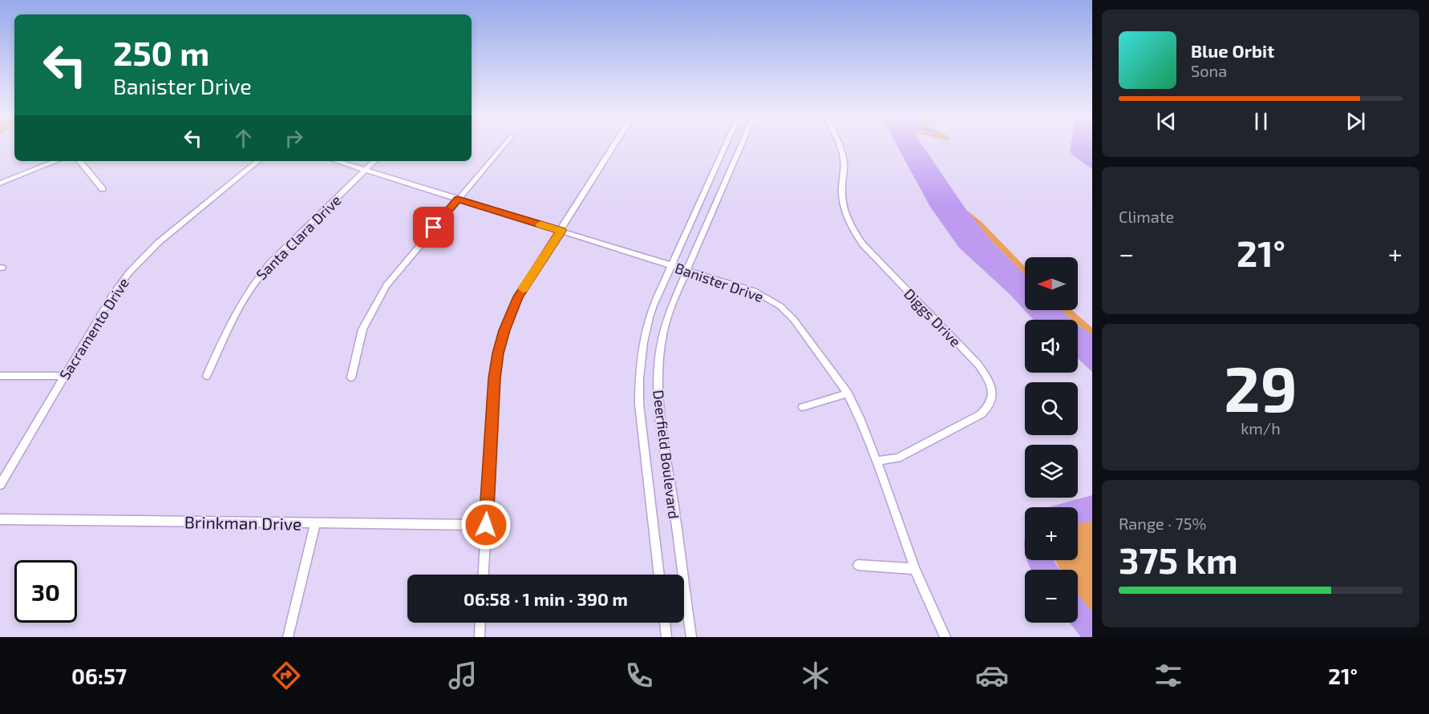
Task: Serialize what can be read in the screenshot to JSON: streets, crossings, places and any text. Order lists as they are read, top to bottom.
{
  "streets": {
    "street": [
      "Santa Clara Drive",
      "Banister Drive",
      "Diggs Drive",
      "Sacramento Drive",
      "Deerfield Boulevard",
      "Brinkman Drive"
    ]
  },
  "crossings": [
    ["Santa Clara Drive", "Banister Drive"],
    ["Banister Drive", "Diggs Drive"],
    ["Banister Drive", "Deerfield Boulevard"]
  ],
  "north": "left",
  "page": {
    "turn": ["250 m", "Banister Drive"],
    "song": ["Blue Orbit", "Sona"],
    "tile": [
      "Climate",
      ["29", "km/h"],
      ["Range · 75%", "375 km"]
    ],
    "heat": ["−", "21°", "+"],
    "map_buttons": ["+", "−"],
    "limit": "30",
    "trip": "06:58 · 1 min · 390 m",
    "tabs": ["06:57", "21°"]
  }
}
